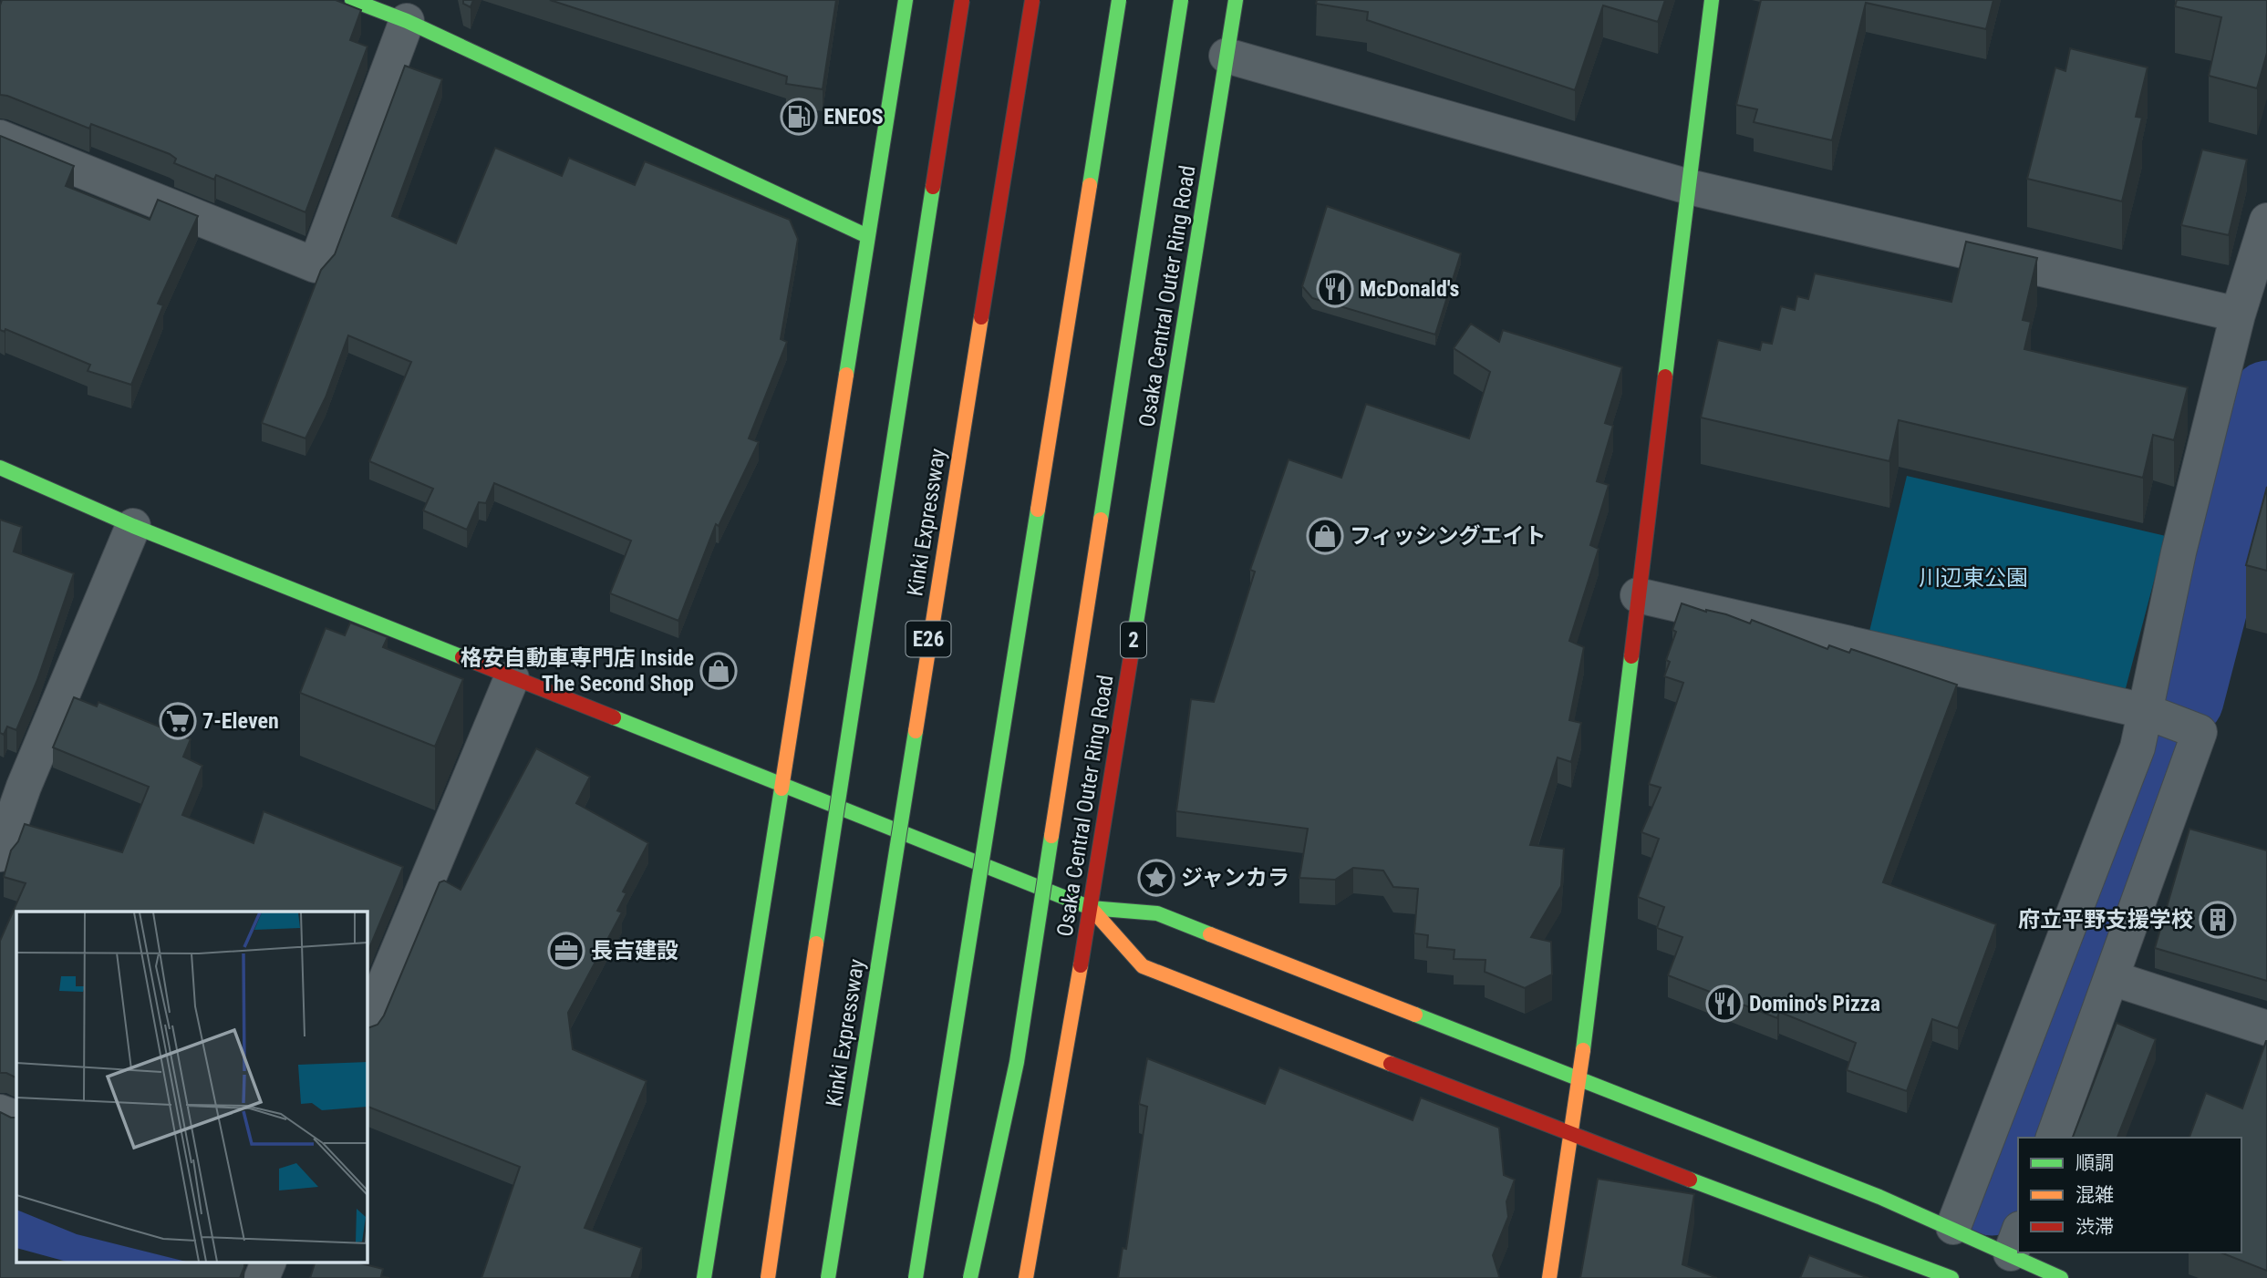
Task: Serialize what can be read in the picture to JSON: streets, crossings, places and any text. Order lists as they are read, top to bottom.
{
  "streets": {
    "main road": [
      "Osaka Central Outer Ring Road",
      "Kinki Expressway",
      "E26",
      "2"
    ]
  },
  "parks": ["川辺東公園"],
  "places": {
    "fuel station": ["ENEOS"],
    "restaurant": ["McDonald's", "Domino's Pizza"],
    "shop": ["フィッシングエイト", "格安自動車専門店 Inside The Second Shop"],
    "supermarket": ["7-Eleven"],
    "place": ["ジャンカラ"],
    "building": ["府立平野支援学校"],
    "office": ["長吉建設"]
  },
  "legend": ["順調", "混雑", "渋滞"]
}
